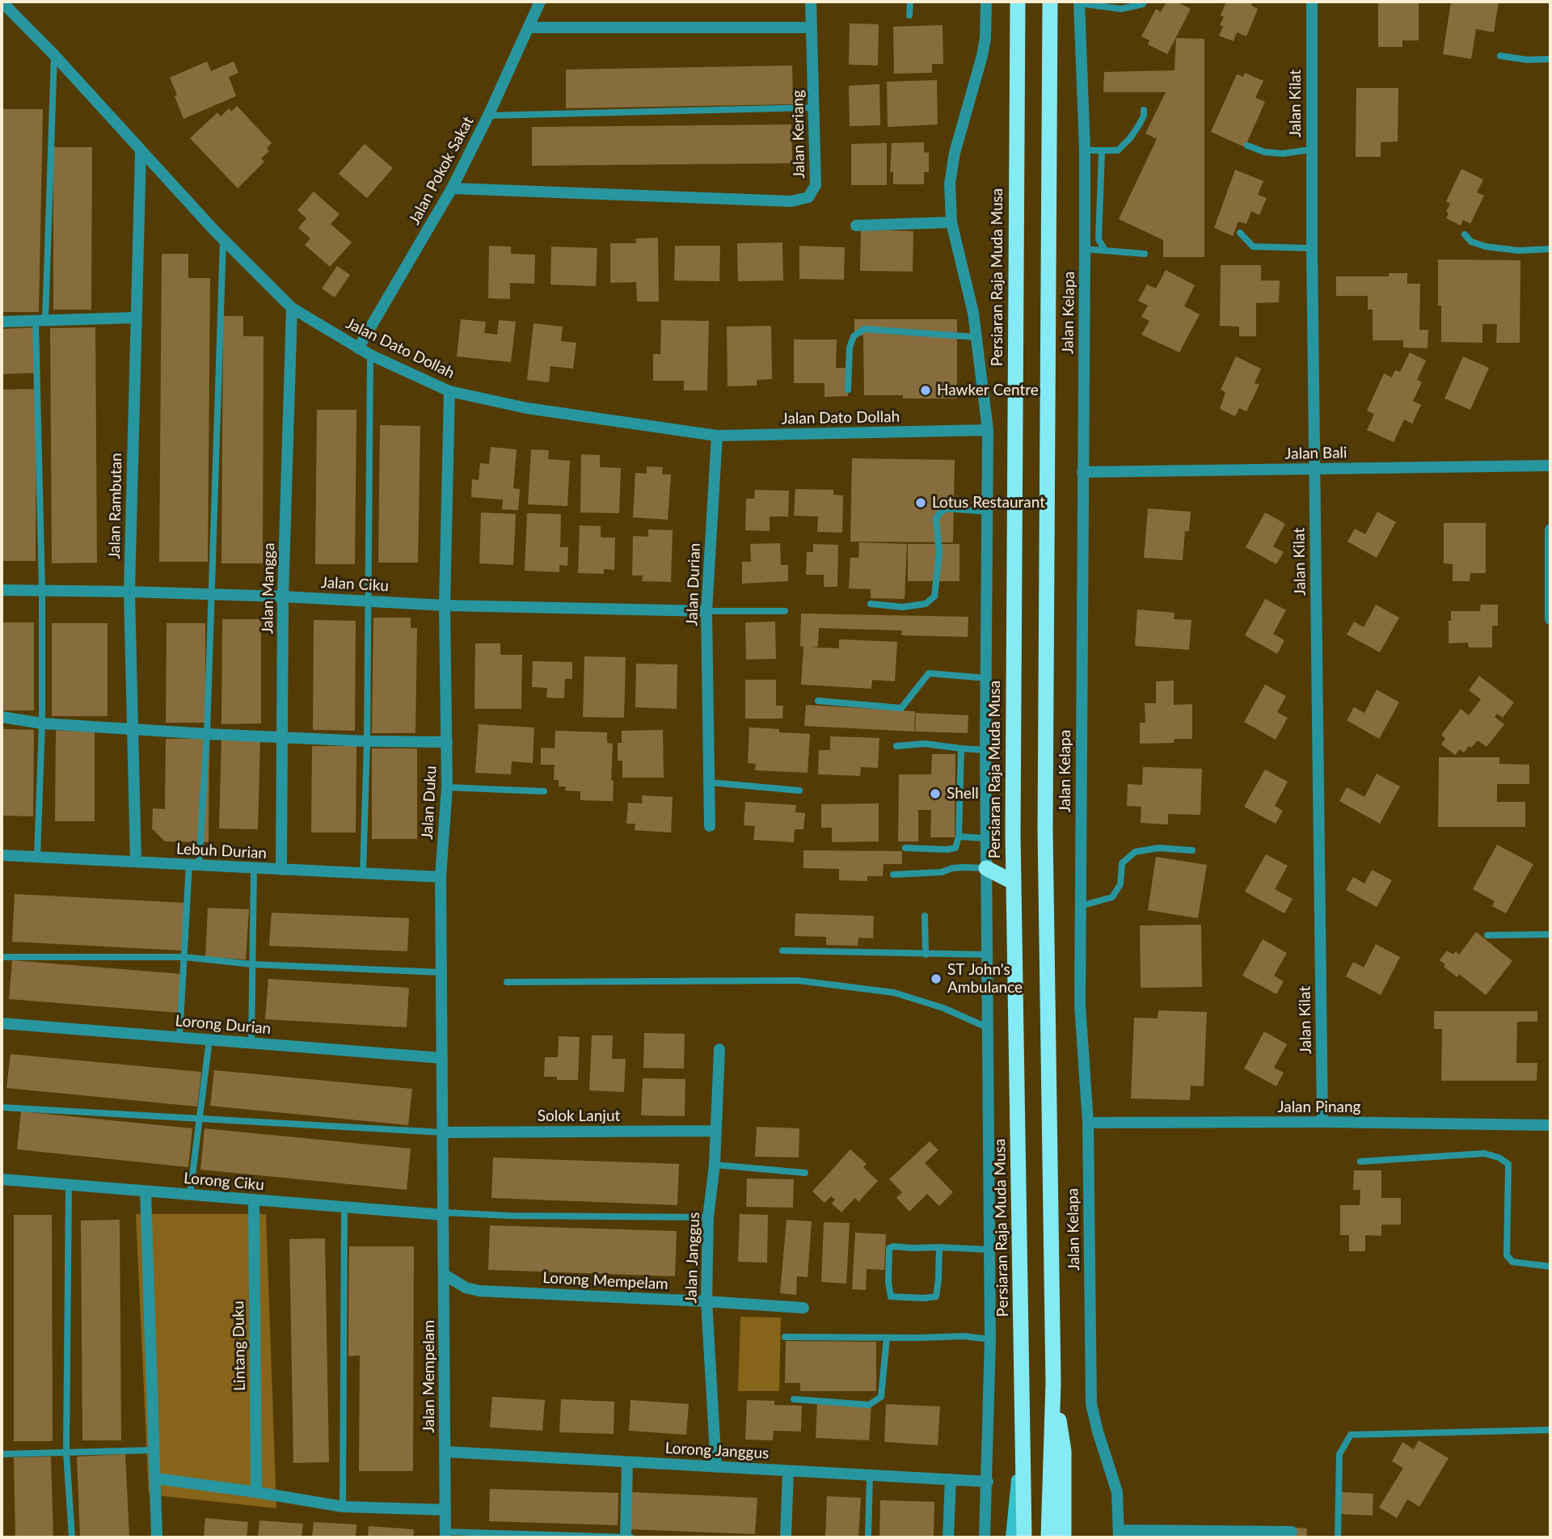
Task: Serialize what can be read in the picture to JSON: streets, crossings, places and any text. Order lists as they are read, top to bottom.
{
  "streets": {
    "highway": ["Persiaran Raja Muda Musa"],
    "street": [
      "Jalan Kilat",
      "Jalan Keriang",
      "Jalan Pokok Sakat",
      "Jalan Kelapa",
      "Jalan Dato Dollah",
      "Jalan Bali",
      "Jalan Rambutan",
      "Jalan Ciku",
      "Jalan Durian",
      "Jalan Mangga",
      "Jalan Duku",
      "Lebuh Durian",
      "Lorong Durian",
      "Jalan Pinang",
      "Solok Lanjut",
      "Lorong Ciku",
      "Jalan Janggus",
      "Lorong Mempelam",
      "Lintang Duku",
      "Jalan Mempelam",
      "Lorong Janggus"
    ]
  },
  "crossings": [
    ["Jalan Kilat", "Jalan Bali"],
    ["Jalan Kilat", "Jalan Pinang"],
    ["Jalan Keriang", "Jalan Pokok Sakat"],
    ["Jalan Pokok Sakat", "Jalan Dato Dollah"],
    ["Jalan Kelapa", "Jalan Bali"],
    ["Jalan Kelapa", "Jalan Pinang"],
    ["Jalan Dato Dollah", "Jalan Rambutan"],
    ["Jalan Dato Dollah", "Jalan Durian"],
    ["Jalan Dato Dollah", "Jalan Mangga"],
    ["Jalan Dato Dollah", "Jalan Duku"],
    ["Jalan Rambutan", "Jalan Ciku"],
    ["Jalan Rambutan", "Lebuh Durian"],
    ["Jalan Ciku", "Jalan Durian"],
    ["Jalan Ciku", "Jalan Mangga"],
    ["Jalan Ciku", "Jalan Duku"],
    ["Jalan Mangga", "Lebuh Durian"],
    ["Jalan Duku", "Lebuh Durian"],
    ["Jalan Duku", "Lorong Durian"],
    ["Jalan Duku", "Solok Lanjut"],
    ["Jalan Duku", "Lorong Ciku"],
    ["Jalan Duku", "Jalan Mempelam"],
    ["Solok Lanjut", "Jalan Janggus"],
    ["Lorong Ciku", "Jalan Janggus"],
    ["Lorong Ciku", "Lintang Duku"],
    ["Lorong Ciku", "Jalan Mempelam"],
    ["Jalan Janggus", "Lorong Mempelam"],
    ["Jalan Janggus", "Lorong Janggus"],
    ["Lorong Mempelam", "Jalan Mempelam"],
    ["Jalan Mempelam", "Lorong Janggus"]
  ],
  "places": [
    "Hawker Centre",
    "Lotus Restaurant",
    "Shell",
    "ST John's Ambulance"
  ]
}
